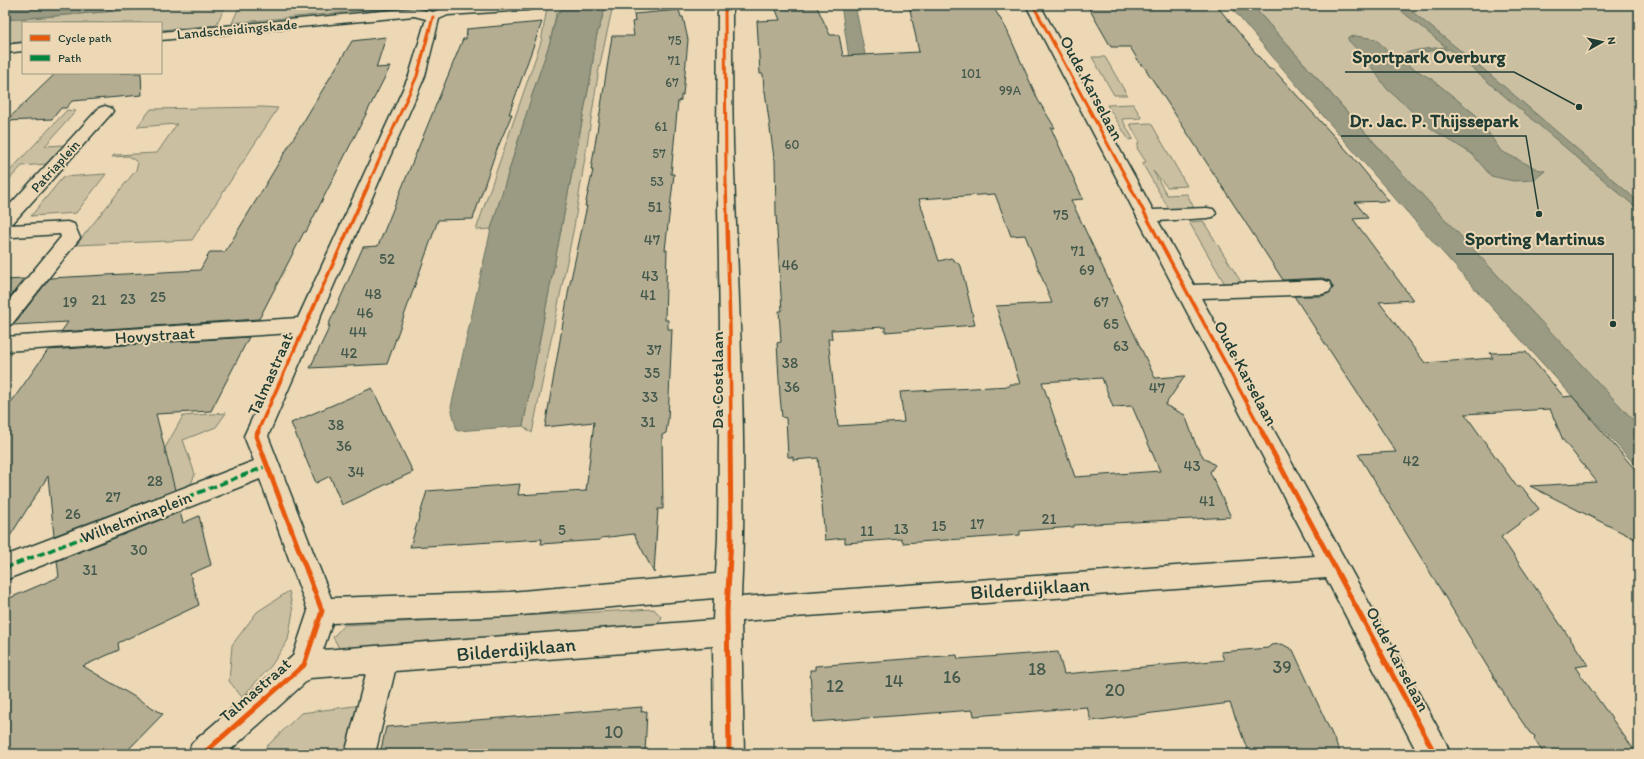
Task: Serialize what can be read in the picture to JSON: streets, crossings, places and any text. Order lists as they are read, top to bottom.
{
  "streets": {
    "street": [
      "Landscheidingskade",
      "Oude Karselaan",
      "Patriaplein",
      "Hovystraat",
      "Talmastraat",
      "Da Costalaan",
      "Wilhelminaplein",
      "Bilderdijklaan"
    ]
  },
  "crossings": [
    ["Landscheidingskade", "Talmastraat"],
    ["Oude Karselaan", "Bilderdijklaan"],
    ["Hovystraat", "Talmastraat"],
    ["Talmastraat", "Wilhelminaplein"],
    ["Talmastraat", "Bilderdijklaan"],
    ["Da Costalaan", "Bilderdijklaan"]
  ],
  "places": ["Sportpark Overburg", "Dr. Jac. P. Thijssepark", "Sporting Martinus"],
  "house_numbers": [
    "75",
    "71",
    "101",
    "67",
    "99A",
    "61",
    "60",
    "57",
    "53",
    "51",
    "75",
    "47",
    "71",
    "52",
    "46",
    "69",
    "43",
    "48",
    "41",
    "25",
    "23",
    "21",
    "19",
    "67",
    "46",
    "65",
    "44",
    "63",
    "37",
    "42",
    "38",
    "35",
    "36",
    "47",
    "33",
    "31",
    "38",
    "36",
    "42",
    "43",
    "34",
    "28",
    "27",
    "41",
    "26",
    "21",
    "17",
    "15",
    "13",
    "5",
    "11",
    "30",
    "31",
    "39",
    "18",
    "16",
    "14",
    "12",
    "20",
    "10"
  ],
  "legend": ["Cycle path", "Path"],
  "north": "right"
}
